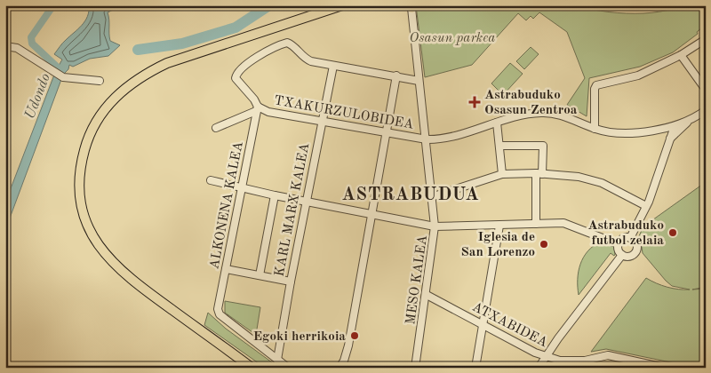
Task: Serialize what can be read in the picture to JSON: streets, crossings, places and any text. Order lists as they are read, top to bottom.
{
  "streets": {
    "street": [
      "TXAKURZULOBIDEA",
      "ALKONENA KALEA",
      "KARL MARX KALEA",
      "MESO KALEA",
      "ATXABIDEA"
    ]
  },
  "crossings": [
    ["TXAKURZULOBIDEA", "ALKONENA KALEA"],
    ["TXAKURZULOBIDEA", "KARL MARX KALEA"],
    ["TXAKURZULOBIDEA", "MESO KALEA"],
    ["ALKONENA KALEA", "KARL MARX KALEA"],
    ["MESO KALEA", "ATXABIDEA"]
  ],
  "districts": ["ASTRABUDUA"],
  "water": ["Udondo"],
  "parks": ["Osasun parkea"],
  "places": {
    "health": ["Astrabuduko Osasun Zentroa"],
    "other": ["Astrabuduko futbol zelaia", "Iglesia de San Lorenzo", "Egoki herrikoia"]
  }
}
